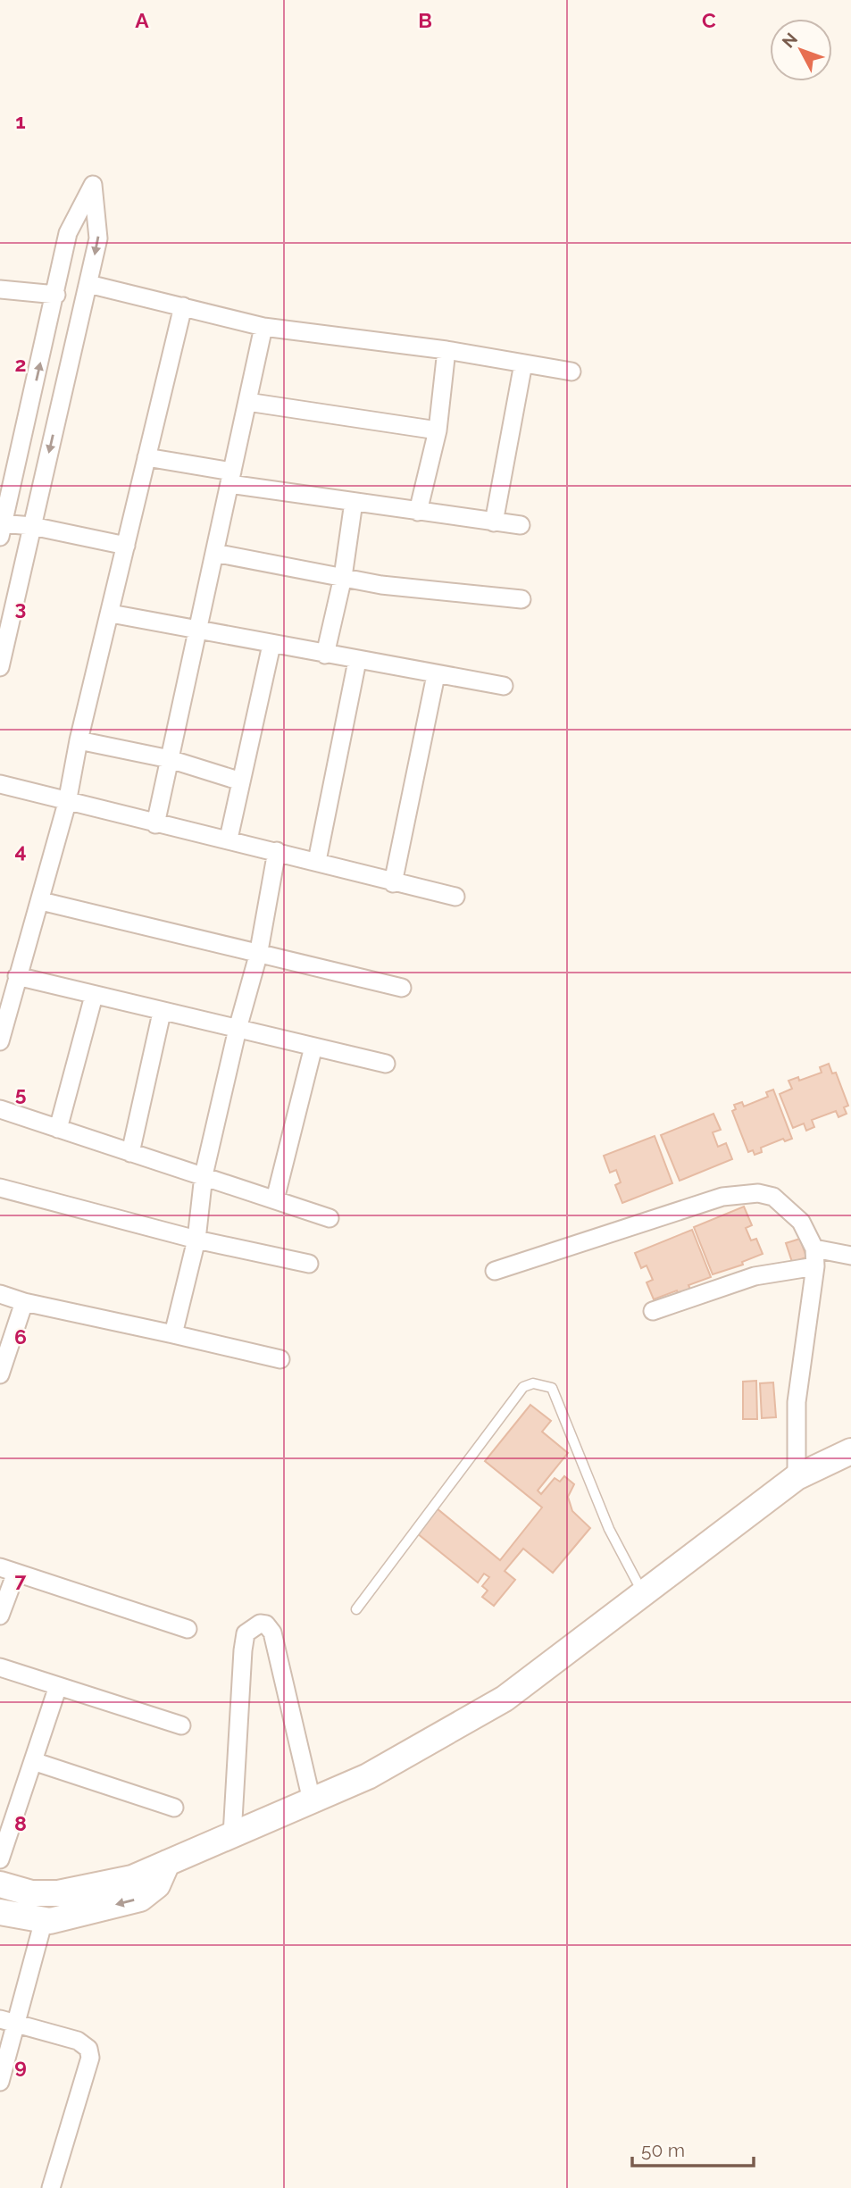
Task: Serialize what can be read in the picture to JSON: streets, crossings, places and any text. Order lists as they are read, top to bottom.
{
  "scale_bar": "50 m",
  "north": "top left",
  "grid": {
    "columns": ["A", "B", "C"],
    "rows": [
      "1",
      "2",
      "3",
      "4",
      "5",
      "6",
      "7",
      "8",
      "9"
    ]
  }
}
